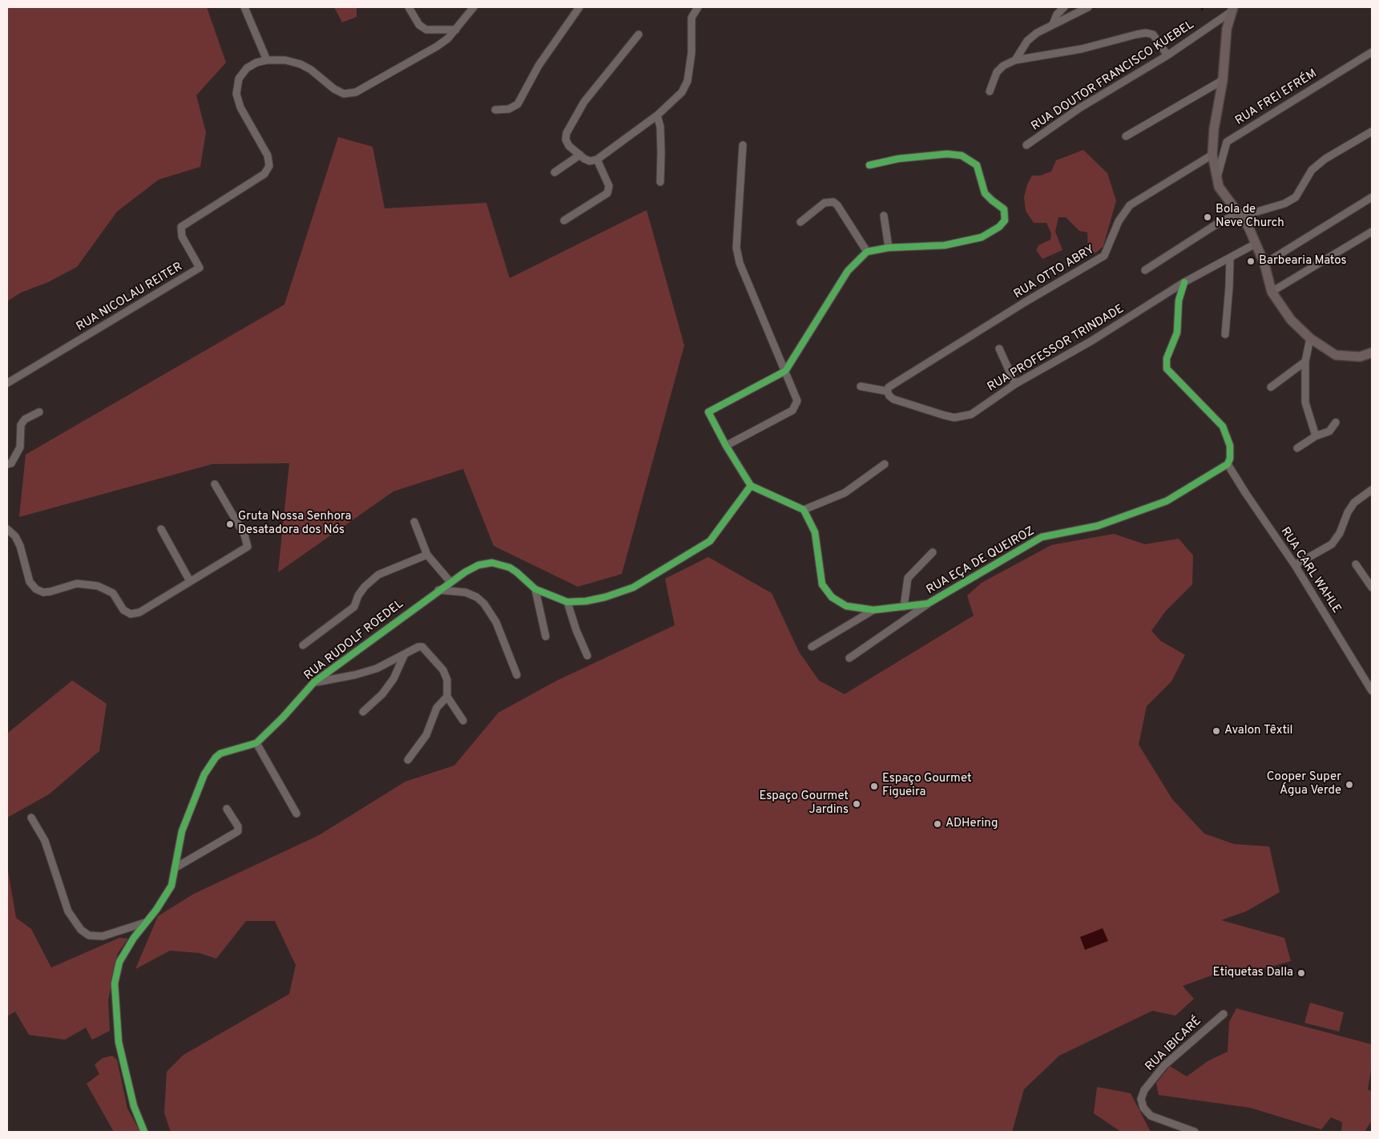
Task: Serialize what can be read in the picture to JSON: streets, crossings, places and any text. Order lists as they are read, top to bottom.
{
  "streets": {
    "street": [
      "RUA DOUTOR FRANCISCO KUEBEL",
      "RUA FREI EFRÉM",
      "RUA OTTO ABRY",
      "RUA NICOLAU REITER",
      "RUA PROFESSOR TRINDADE",
      "RUA EÇA DE QUEIROZ",
      "RUA CARL WAHLE",
      "RUA RUDOLF ROEDEL",
      "RUA IBICARÉ"
    ]
  },
  "crossings": [
    ["RUA OTTO ABRY", "RUA PROFESSOR TRINDADE"],
    ["RUA EÇA DE QUEIROZ", "RUA CARL WAHLE"]
  ],
  "places": [
    "Bola de Neve Church",
    "Barbearia Matos",
    "Gruta Nossa Senhora Desatadora dos Nós",
    "Avalon Têxtil",
    "Cooper Super Água Verde",
    "Espaço Gourmet Figueira",
    "Espaço Gourmet Jardins",
    "ADHering",
    "Etiquetas Dalla"
  ]
}
